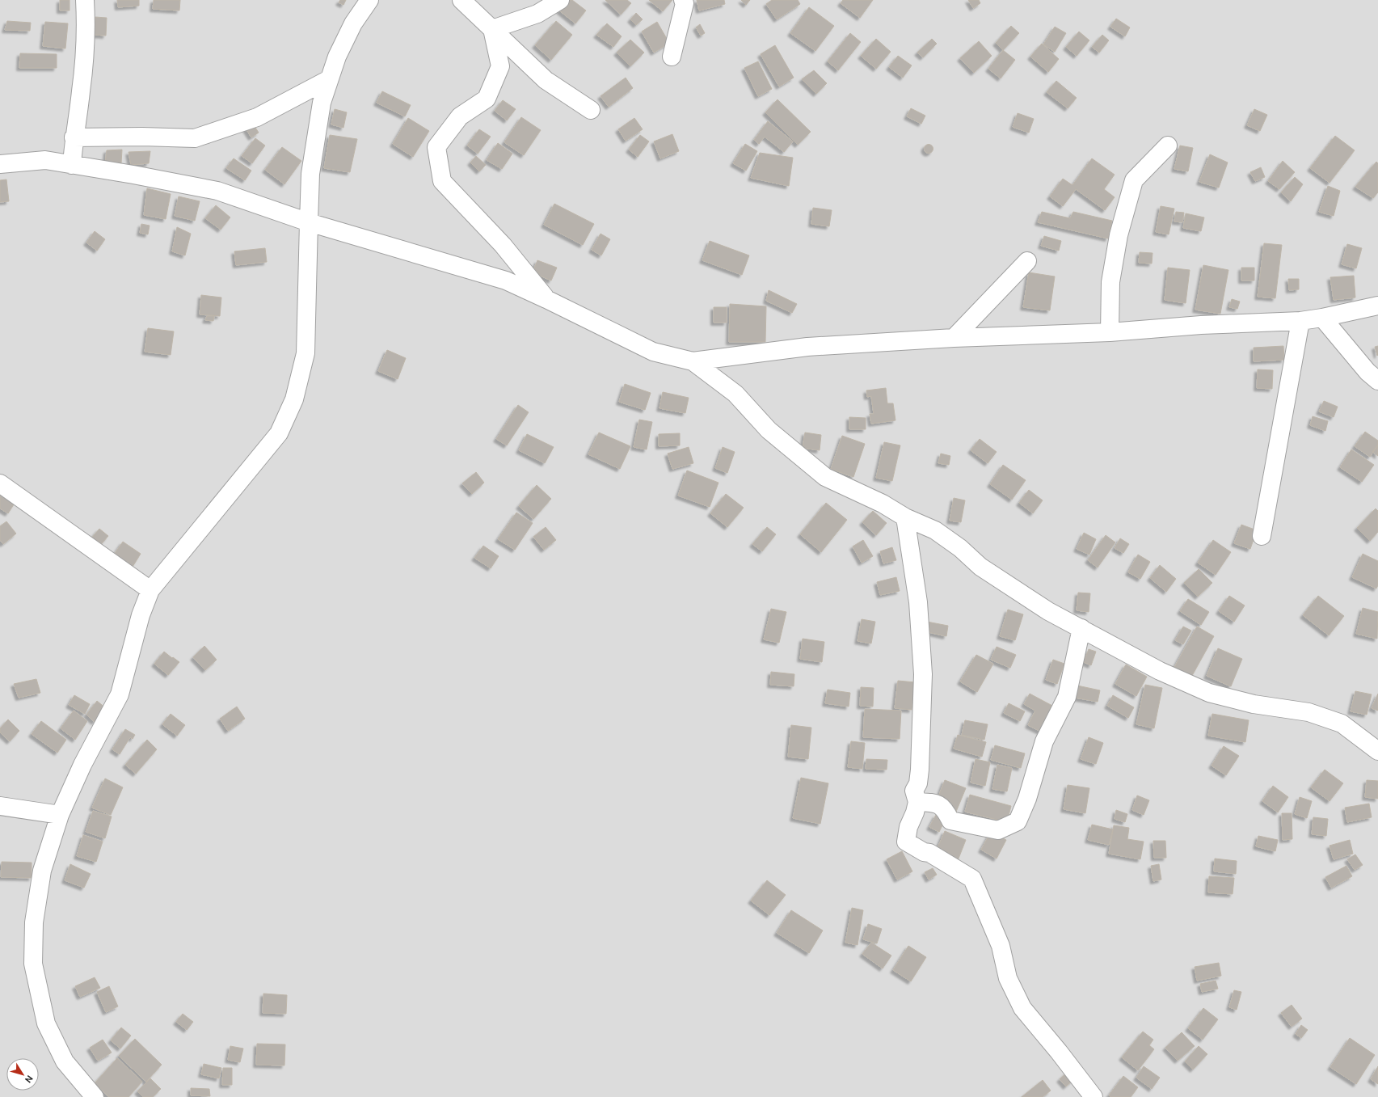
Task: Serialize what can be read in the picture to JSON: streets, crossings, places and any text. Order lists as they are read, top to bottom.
{
  "north": "bottom right"
}
